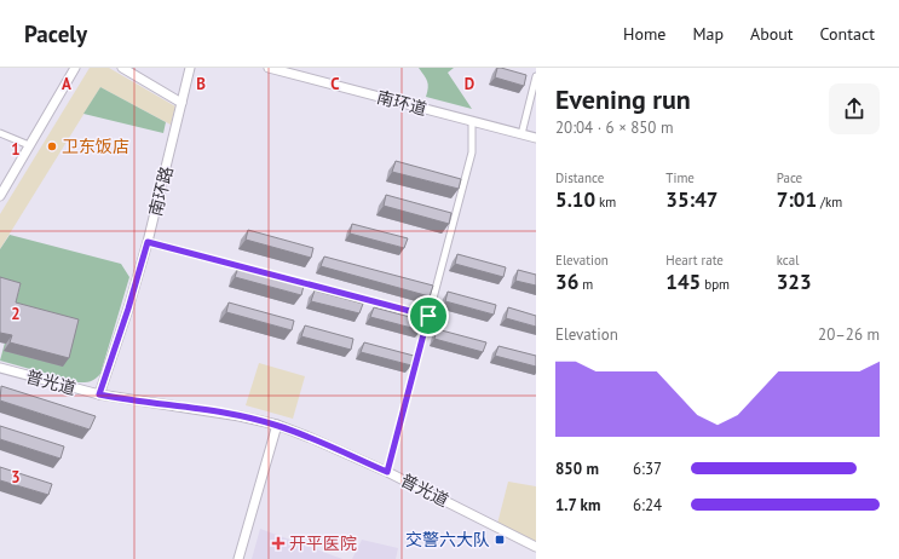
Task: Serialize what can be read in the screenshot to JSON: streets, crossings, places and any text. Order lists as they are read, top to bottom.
{
  "streets": {
    "street": ["南环道", "南环路", "普光道"]
  },
  "crossings": [
    ["南环路", "普光道"]
  ],
  "places": {
    "other": ["卫东饭店"],
    "transit": ["交警六大队"],
    "health": ["开平医院"]
  },
  "page": {
    "header": "Pacely",
    "nav": [
      "Home",
      "Map",
      "About",
      "Contact"
    ],
    "heading": ["Evening run", "20:04 · 6 × 850 m"],
    "stats": [
      ["Distance", "5.10 km"],
      ["Time", "35:47"],
      ["Pace", "7:01 /km"],
      ["Elevation", "36 m"],
      ["Heart rate", "145 bpm"],
      ["kcal", "323"]
    ],
    "chart": ["Elevation", "20–26 m"],
    "list": [
      {
        "name": "850 m",
        "note": "6:37"
      },
      {
        "name": "1.7 km",
        "note": "6:24"
      }
    ]
  },
  "grid": {
    "columns": [
      "A",
      "B",
      "C",
      "D"
    ],
    "rows": ["1", "2", "3"]
  }
}
